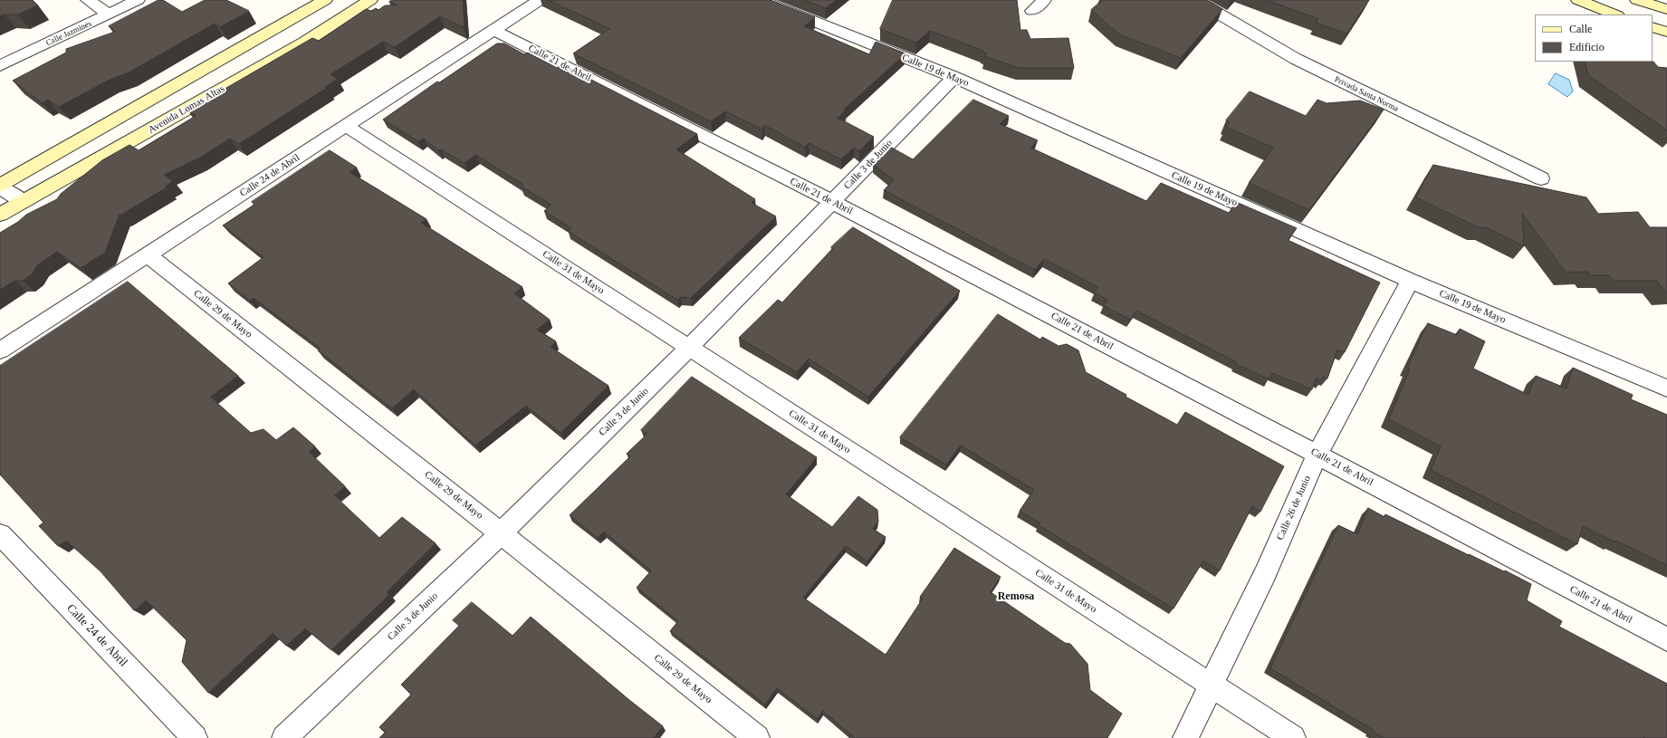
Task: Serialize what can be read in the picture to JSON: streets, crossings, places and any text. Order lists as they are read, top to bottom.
{
  "streets": {
    "main road": ["Avenida Lomas Altas"],
    "street": [
      "Calle Jazmines",
      "Calle 21 de Abril",
      "Calle 19 de Mayo",
      "Privada Santa Norma",
      "Calle 3 de Junio",
      "Calle 24 de Abril",
      "Calle 31 de Mayo",
      "Calle 29 de Mayo",
      "Calle 26 de Junio"
    ]
  },
  "crossings": [
    ["Calle 21 de Abril", "Calle 3 de Junio"],
    ["Calle 21 de Abril", "Calle 24 de Abril"],
    ["Calle 21 de Abril", "Calle 26 de Junio"],
    ["Calle 19 de Mayo", "Calle 3 de Junio"],
    ["Calle 19 de Mayo", "Calle 26 de Junio"],
    ["Calle 3 de Junio", "Calle 31 de Mayo"],
    ["Calle 3 de Junio", "Calle 29 de Mayo"],
    ["Calle 24 de Abril", "Calle 31 de Mayo"],
    ["Calle 24 de Abril", "Calle 29 de Mayo"],
    ["Calle 31 de Mayo", "Calle 26 de Junio"]
  ],
  "districts": ["Remosa"],
  "legend": ["Calle", "Edificio"]
}
